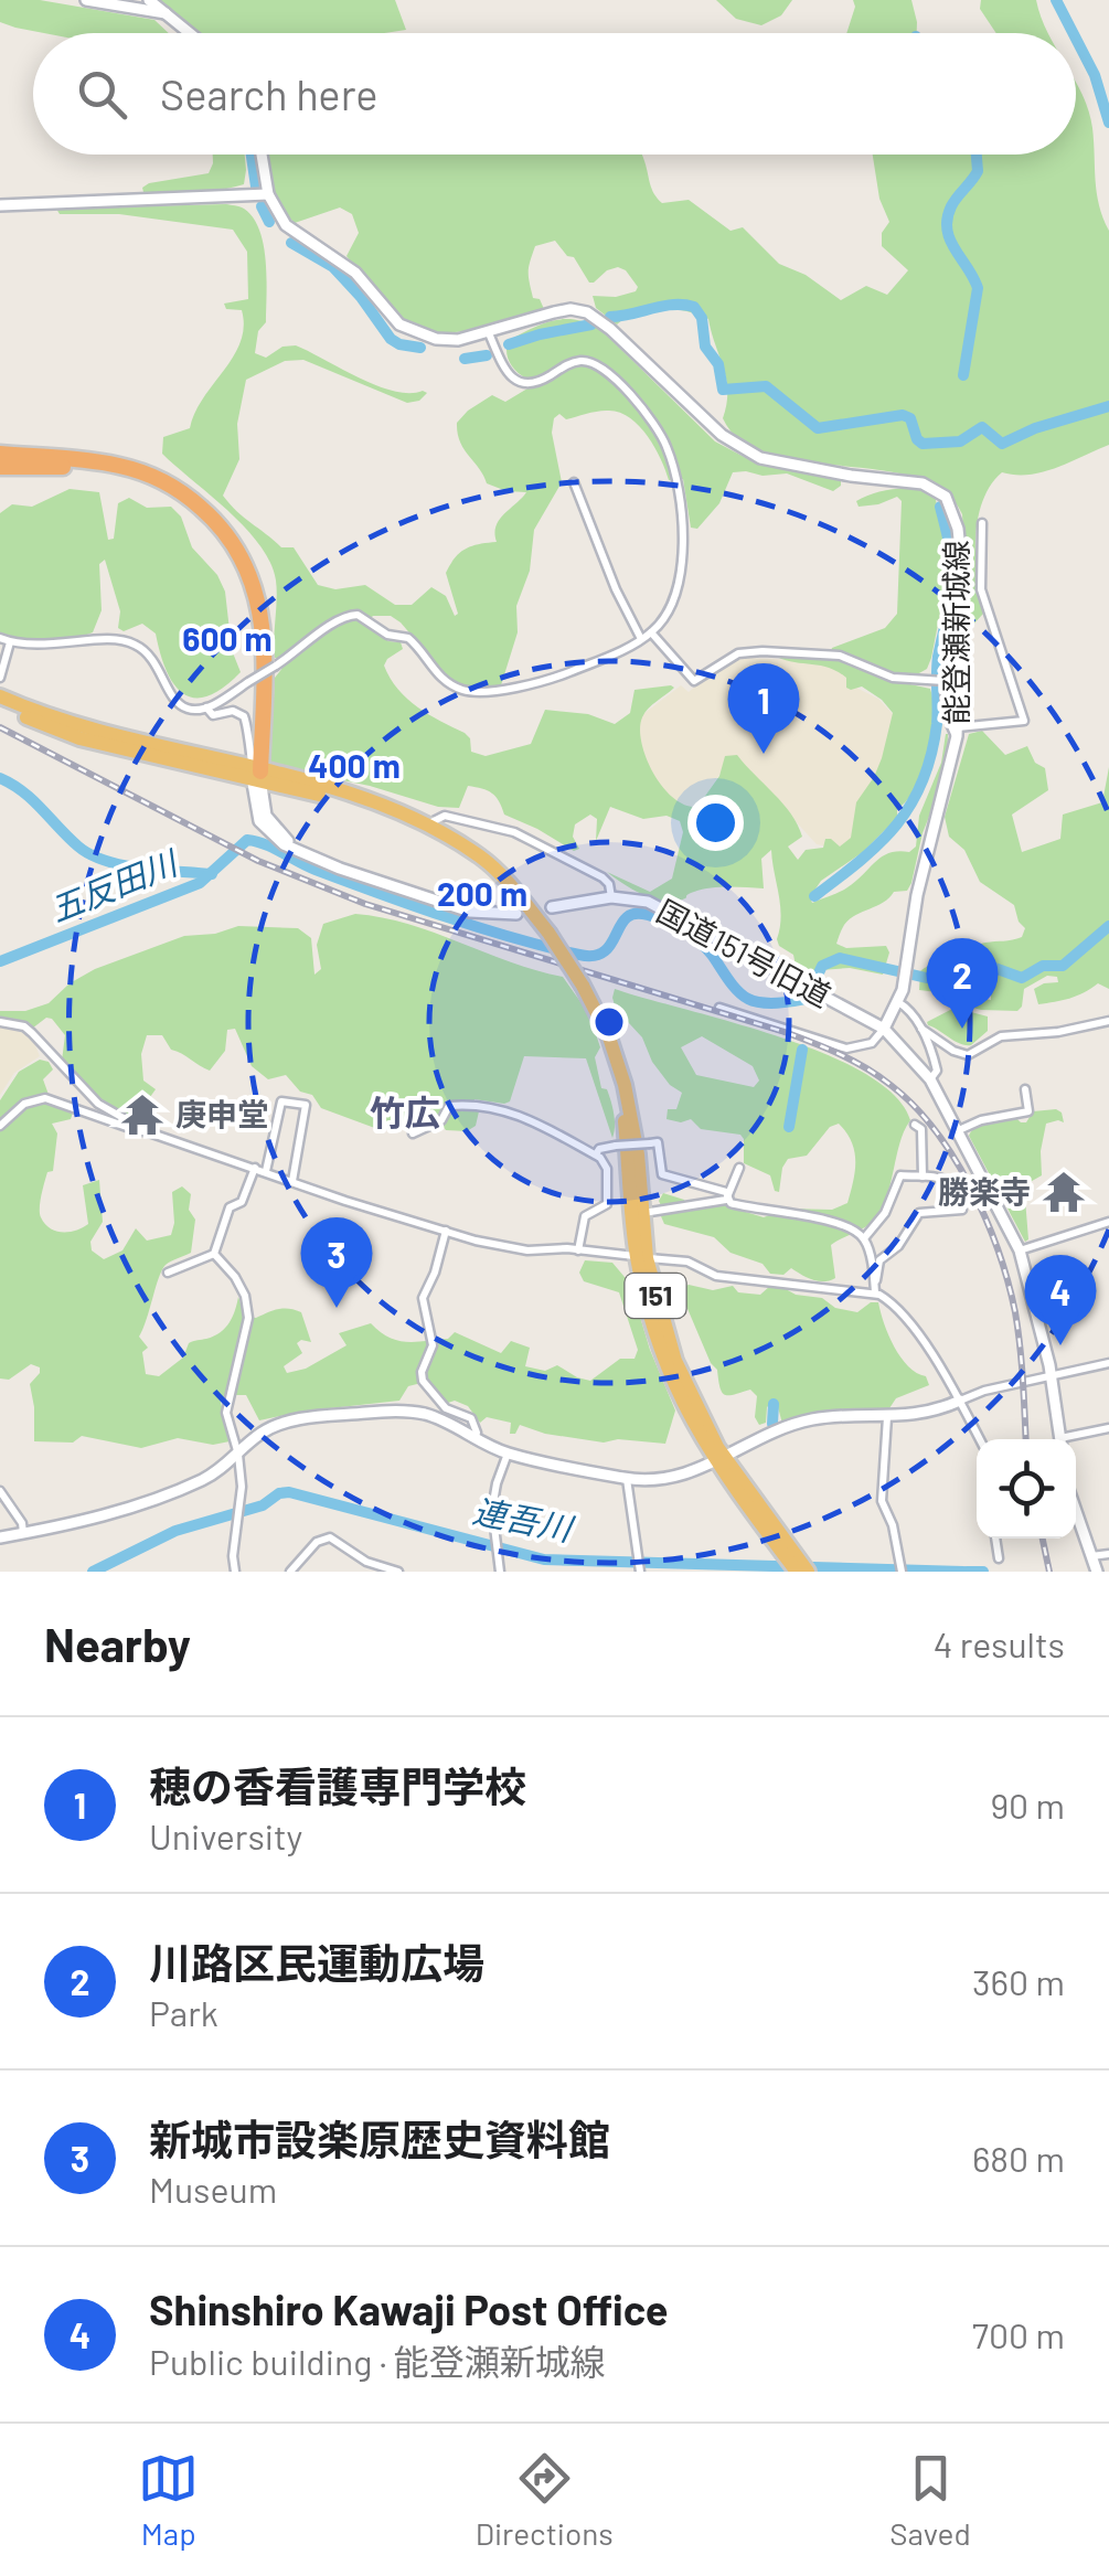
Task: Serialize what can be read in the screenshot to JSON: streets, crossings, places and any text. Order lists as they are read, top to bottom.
{
  "streets": {
    "highway": ["151"],
    "street": ["能登瀬新城線", "国道151号旧道"]
  },
  "crossings": [
    ["国道151号旧道", "151"]
  ],
  "districts": ["竹広"],
  "water": ["五反田川", "連吾川"],
  "places": {
    "temple": ["庚申堂", "勝楽寺"]
  },
  "page": {
    "search": "Search here",
    "pins": [
      "1",
      "2",
      "3",
      "4"
    ],
    "heading": ["Nearby", "4 results"],
    "list": [
      {
        "mark": "1",
        "name": "穂の香看護専門学校",
        "note": "University",
        "value": "90 m"
      },
      {
        "mark": "2",
        "name": "川路区民運動広場",
        "note": "Park",
        "value": "360 m"
      },
      {
        "mark": "3",
        "name": "新城市設楽原歴史資料館",
        "note": "Museum",
        "value": "680 m"
      },
      {
        "mark": "4",
        "name": "Shinshiro Kawaji Post Office",
        "note": "Public building · 能登瀬新城線",
        "value": "700 m"
      }
    ],
    "nav": ["Map", "Directions", "Saved"]
  },
  "rings": ["600 m", "400 m", "200 m"]
}
